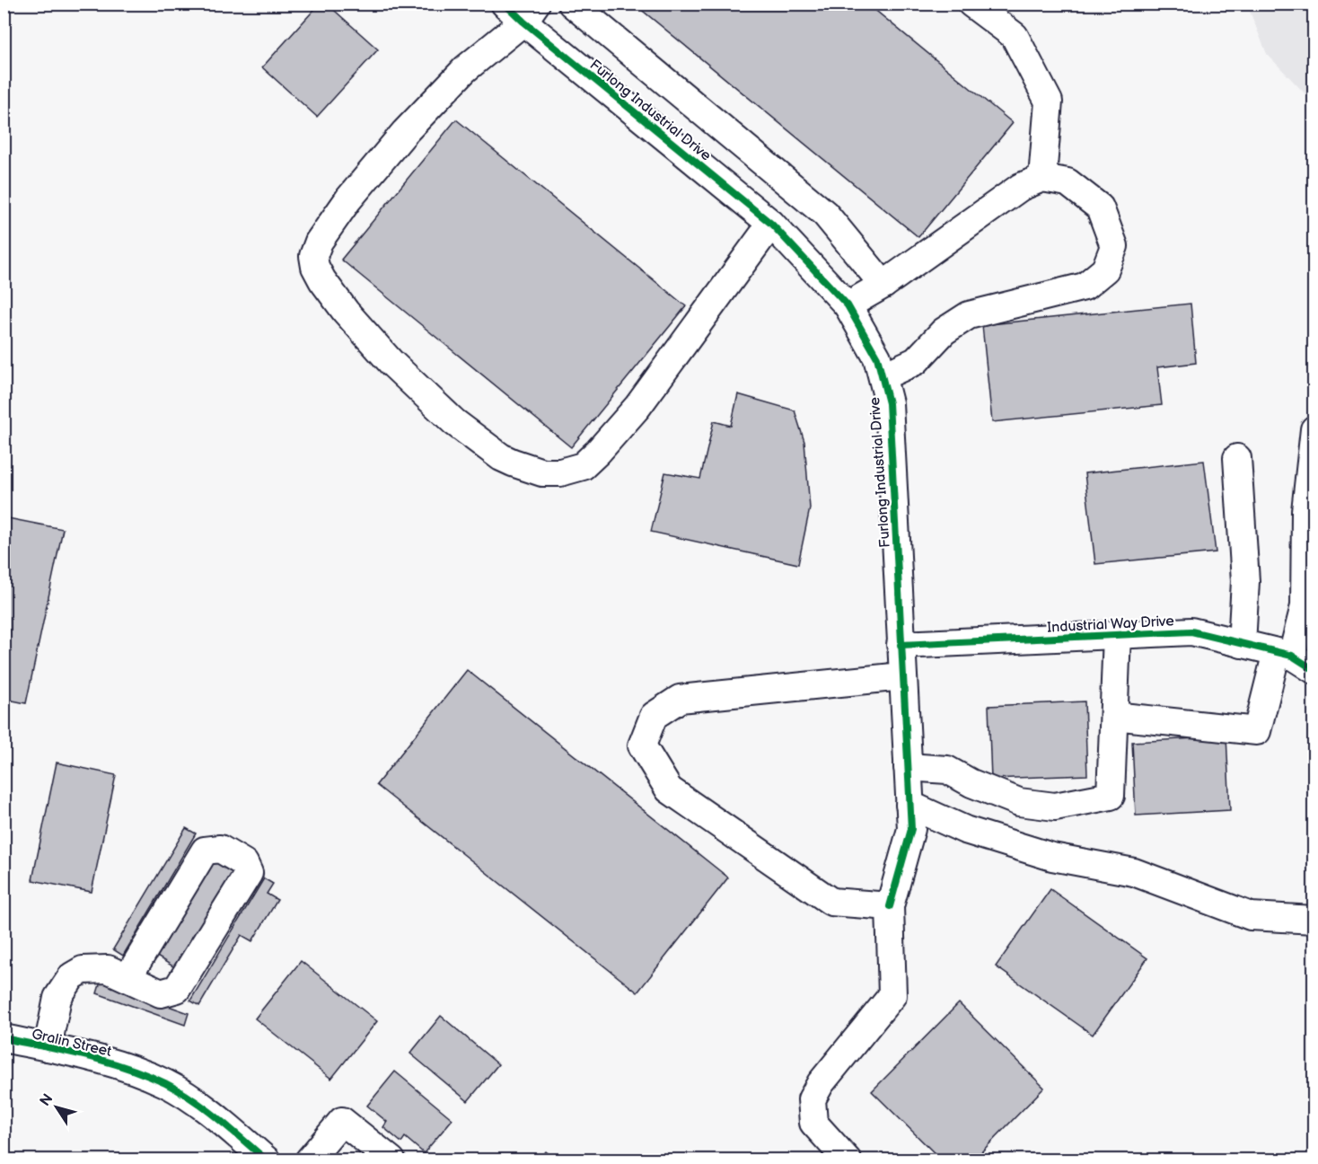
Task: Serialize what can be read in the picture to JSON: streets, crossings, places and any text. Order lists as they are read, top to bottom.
{
  "streets": {
    "street": ["Furlong Industrial Drive", "Industrial Way Drive", "Gralin Street"]
  },
  "crossings": [
    ["Furlong Industrial Drive", "Industrial Way Drive"]
  ],
  "north": "top left"
}
